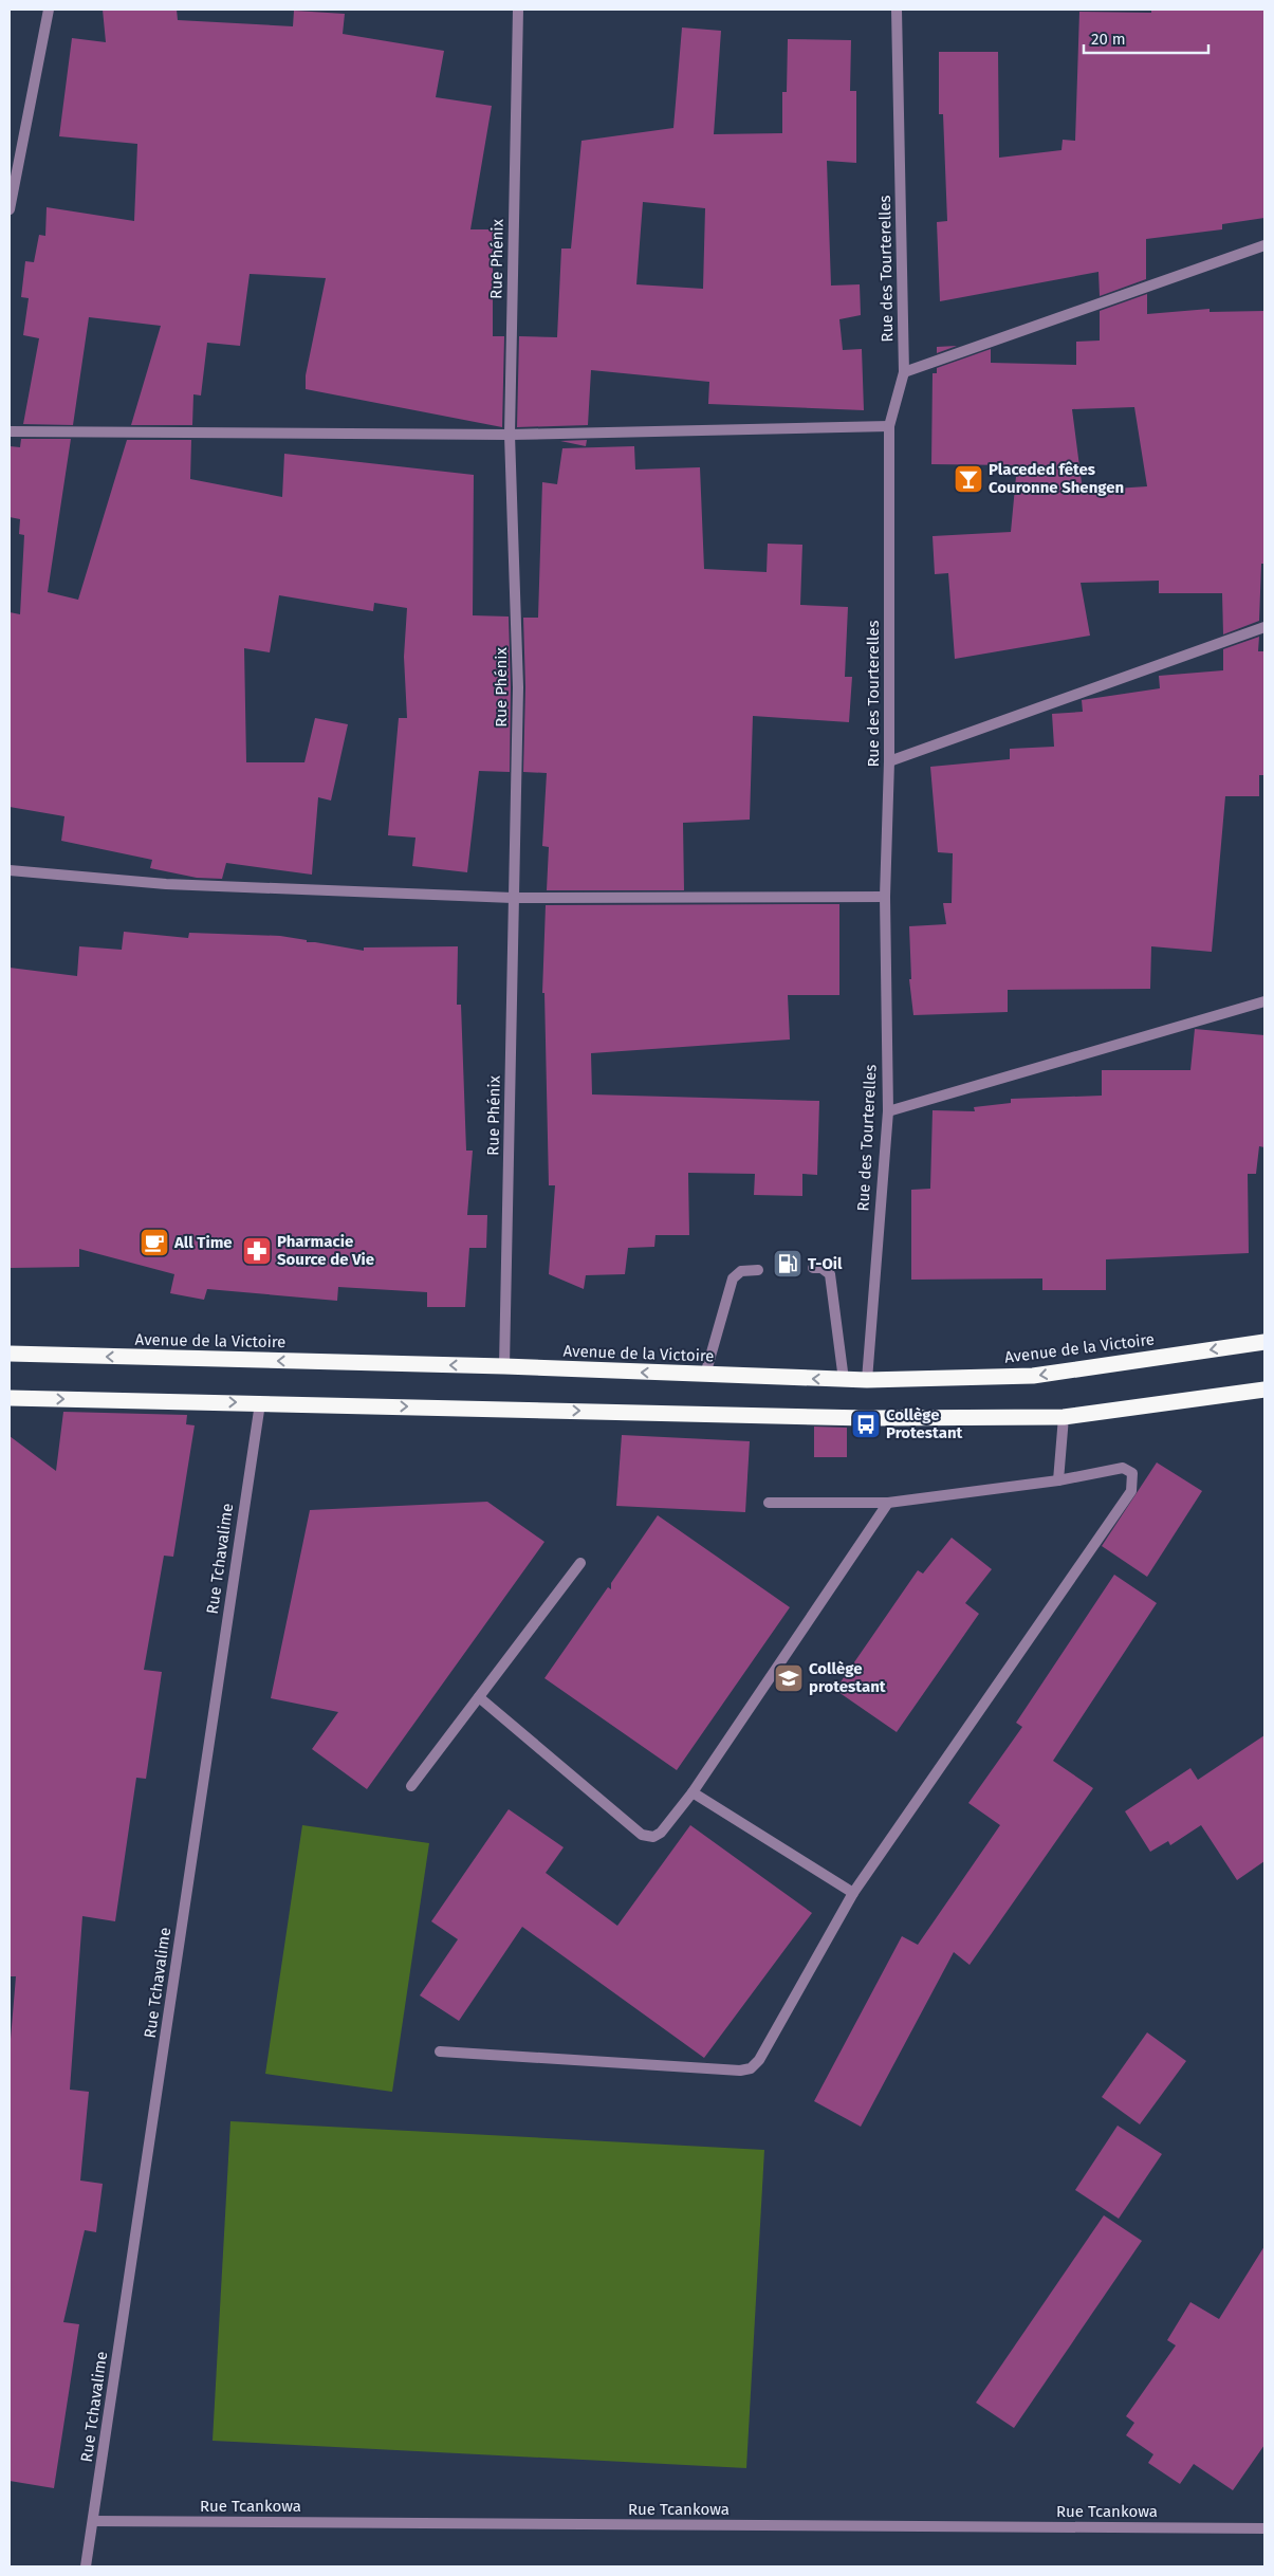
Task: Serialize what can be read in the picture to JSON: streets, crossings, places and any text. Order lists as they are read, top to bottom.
{
  "streets": {
    "highway": ["Avenue de la Victoire"],
    "street": [
      "Rue Phénix",
      "Rue des Tourterelles",
      "Rue Tchavalime",
      "Rue Tcankowa"
    ]
  },
  "crossings": [
    ["Rue Phénix", "Avenue de la Victoire"],
    ["Rue des Tourterelles", "Avenue de la Victoire"],
    ["Rue Tchavalime", "Rue Tcankowa"]
  ],
  "places": {
    "bar": ["Placeded fêtes Couronne Shengen"],
    "cafe": ["All Time"],
    "pharmacy": ["Pharmacie Source de Vie"],
    "fuel station": ["T-Oil"],
    "bus stop": ["Collège Protestant"],
    "school or university": ["Collège protestant"]
  },
  "scale_bar": "20 m"
}
